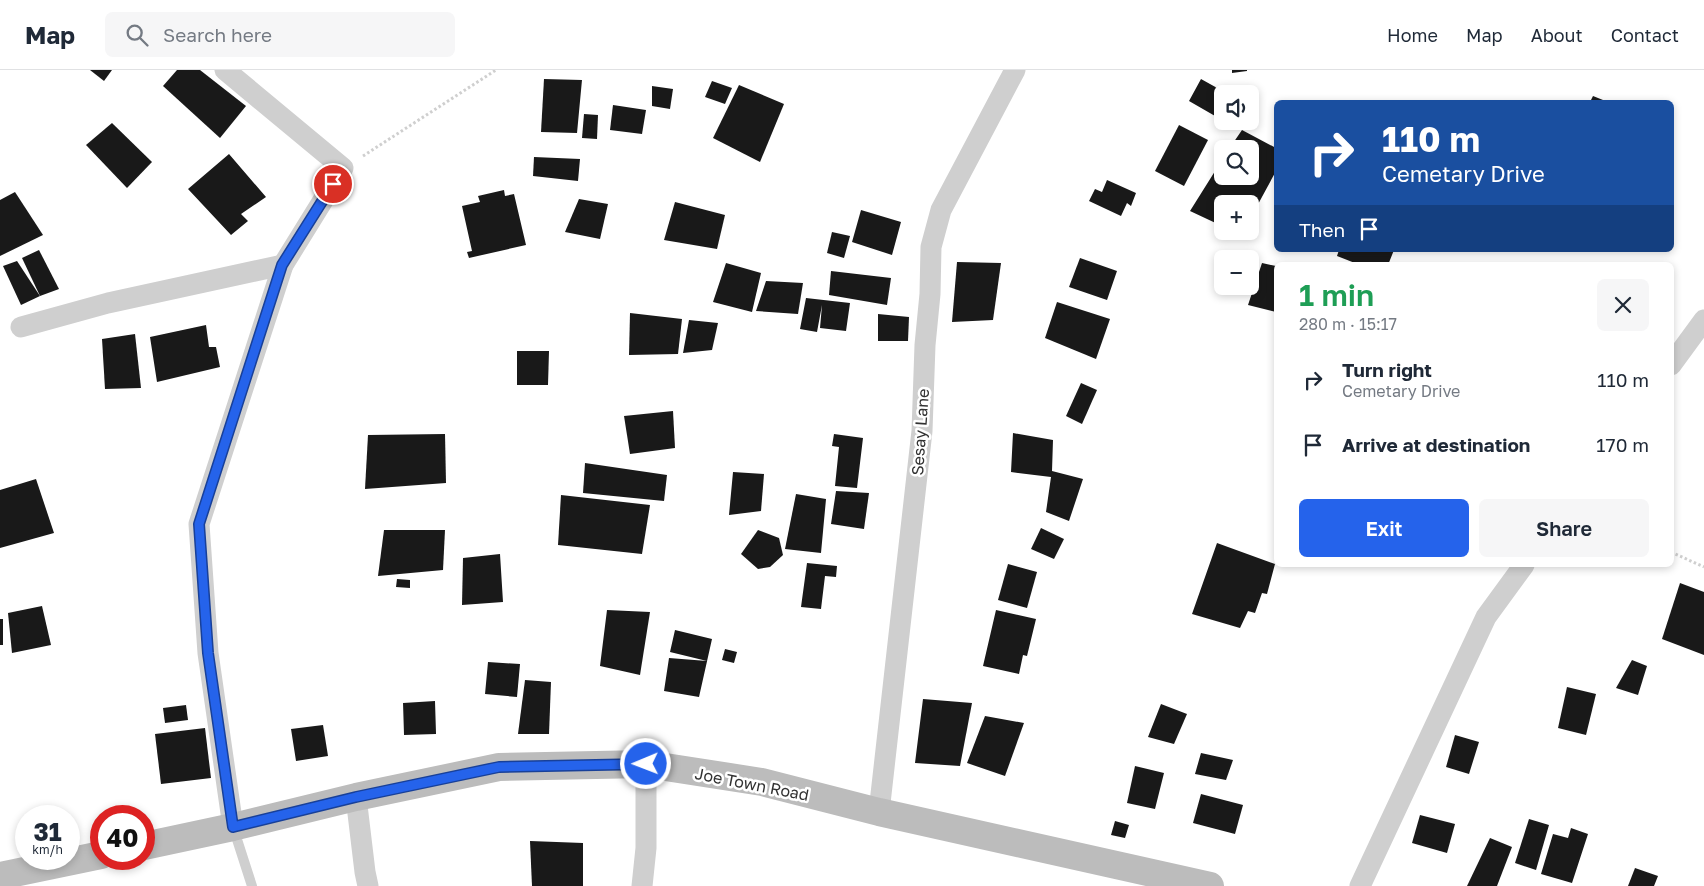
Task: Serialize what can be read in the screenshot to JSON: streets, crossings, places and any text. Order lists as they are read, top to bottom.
{
  "streets": {
    "street": ["Sesay Lane", "Joe Town Road"]
  },
  "crossings": [
    ["Sesay Lane", "Joe Town Road"]
  ],
  "page": {
    "header": "Map",
    "search": "Search here",
    "nav": [
      "Home",
      "Map",
      "About",
      "Contact"
    ],
    "map_buttons": ["+", "−"],
    "turn": ["110 m", "Cemetary Drive"],
    "then": "Then",
    "heading": ["1 min", "280 m · 15:17"],
    "list": [
      {
        "name": "Turn right",
        "note": "Cemetary Drive",
        "value": "110 m"
      },
      {
        "name": "Arrive at destination",
        "value": "170 m"
      }
    ],
    "buttons": ["Exit", "Share"],
    "speed": "31 km/h",
    "limit": "40"
  }
}
